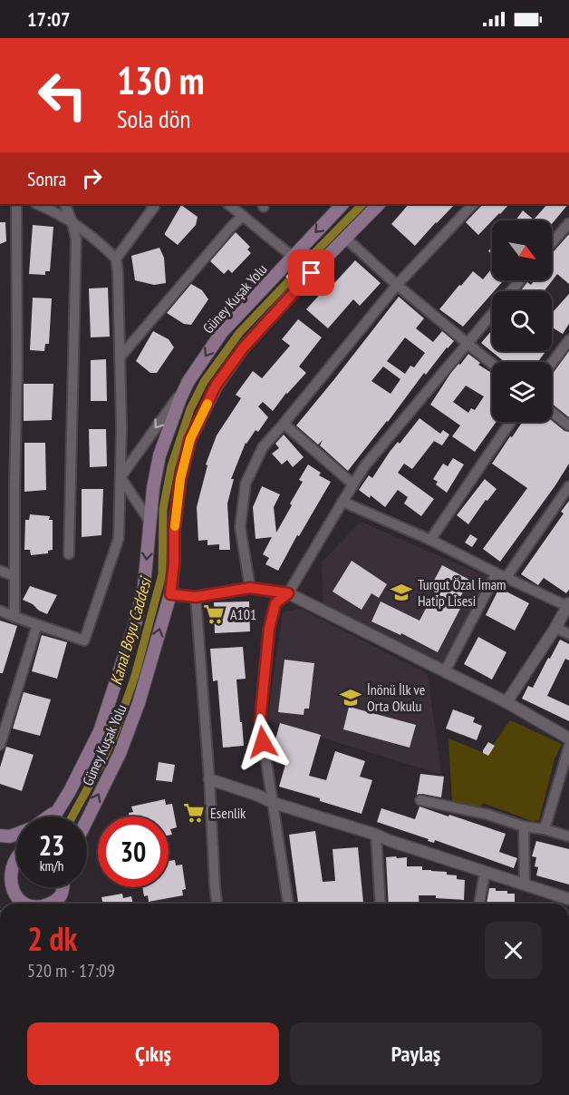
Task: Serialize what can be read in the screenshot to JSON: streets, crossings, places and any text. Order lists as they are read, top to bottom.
{
  "streets": {
    "main road": ["Güney Kuşak Yolu"]
  },
  "water": ["Kanal Boyu Caddesi"],
  "places": {
    "school or university": ["Turgut Özal İmam Hatip Lisesi", "İnönü İlk ve Orta Okulu"],
    "supermarket": ["A101", "Esenlik"]
  },
  "north": "bottom right",
  "page": {
    "status": "17:07",
    "turn": ["130 m", "Sola dön"],
    "then": "Sonra",
    "speed": "23 km/h",
    "limit": "30",
    "heading": ["2 dk", "520 m · 17:09"],
    "buttons": ["Çıkış", "Paylaş"]
  }
}
